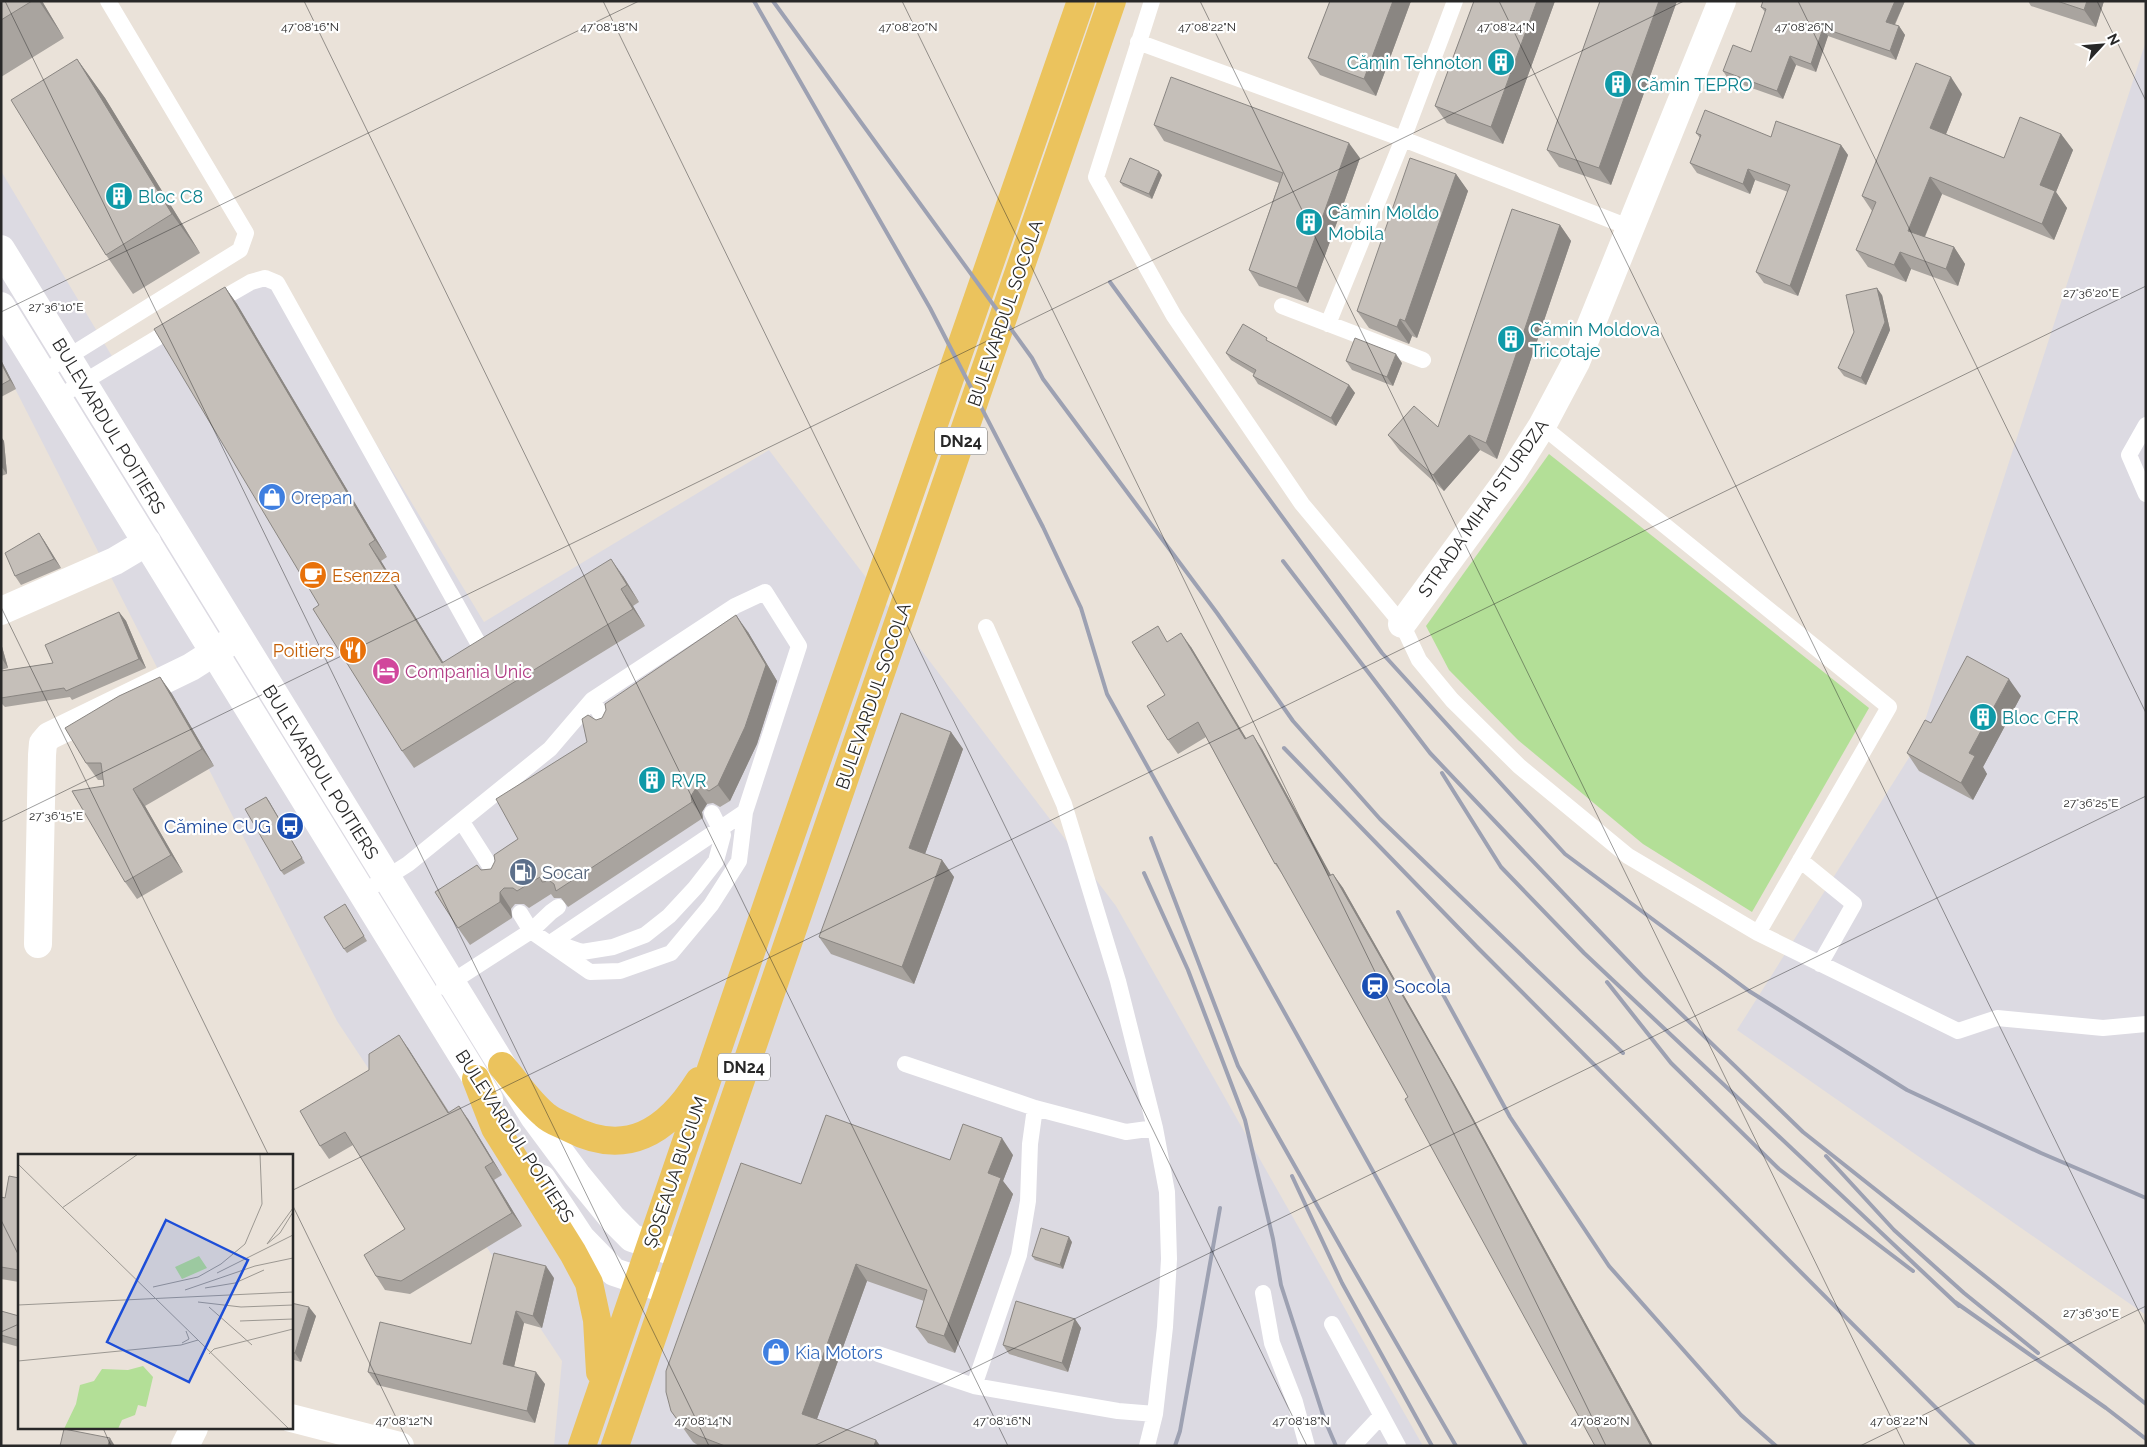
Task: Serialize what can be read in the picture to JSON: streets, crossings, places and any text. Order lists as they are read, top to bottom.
{
  "streets": {
    "main road": [
      "BULEVARDUL SOCOLA",
      "BULEVARDUL POITIERS",
      "DN24",
      "STRADA MIHAI STURDZA",
      "ȘOSEAUA BUCIUM"
    ]
  },
  "crossings": [
    ["BULEVARDUL SOCOLA", "ȘOSEAUA BUCIUM"],
    ["BULEVARDUL POITIERS", "ȘOSEAUA BUCIUM"]
  ],
  "places": {
    "building": [
      "Cămin Tehnoton",
      "Cămin TEPRO",
      "Bloc C8",
      "Cămin Moldo Mobila",
      "Cămin Moldova Tricotaje",
      "Bloc CFR",
      "RVR"
    ],
    "shop": ["Orepan", "Kia Motors"],
    "cafe": ["Esenzza"],
    "restaurant": ["Poitiers"],
    "hotel": ["Compania Unic"],
    "bus stop": ["Cămine CUG"],
    "fuel station": ["Socar"],
    "station": ["Socola"]
  },
  "north": "top right",
  "coordinates": [
    "47°08'16\"N",
    "47°08'18\"N",
    "47°08'20\"N",
    "47°08'22\"N",
    "47°08'24\"N",
    "47°08'26\"N",
    "27°36'20\"E",
    "27°36'10\"E",
    "27°36'25\"E",
    "27°36'15\"E",
    "27°36'30\"E",
    "47°08'12\"N",
    "47°08'14\"N"
  ]
}
